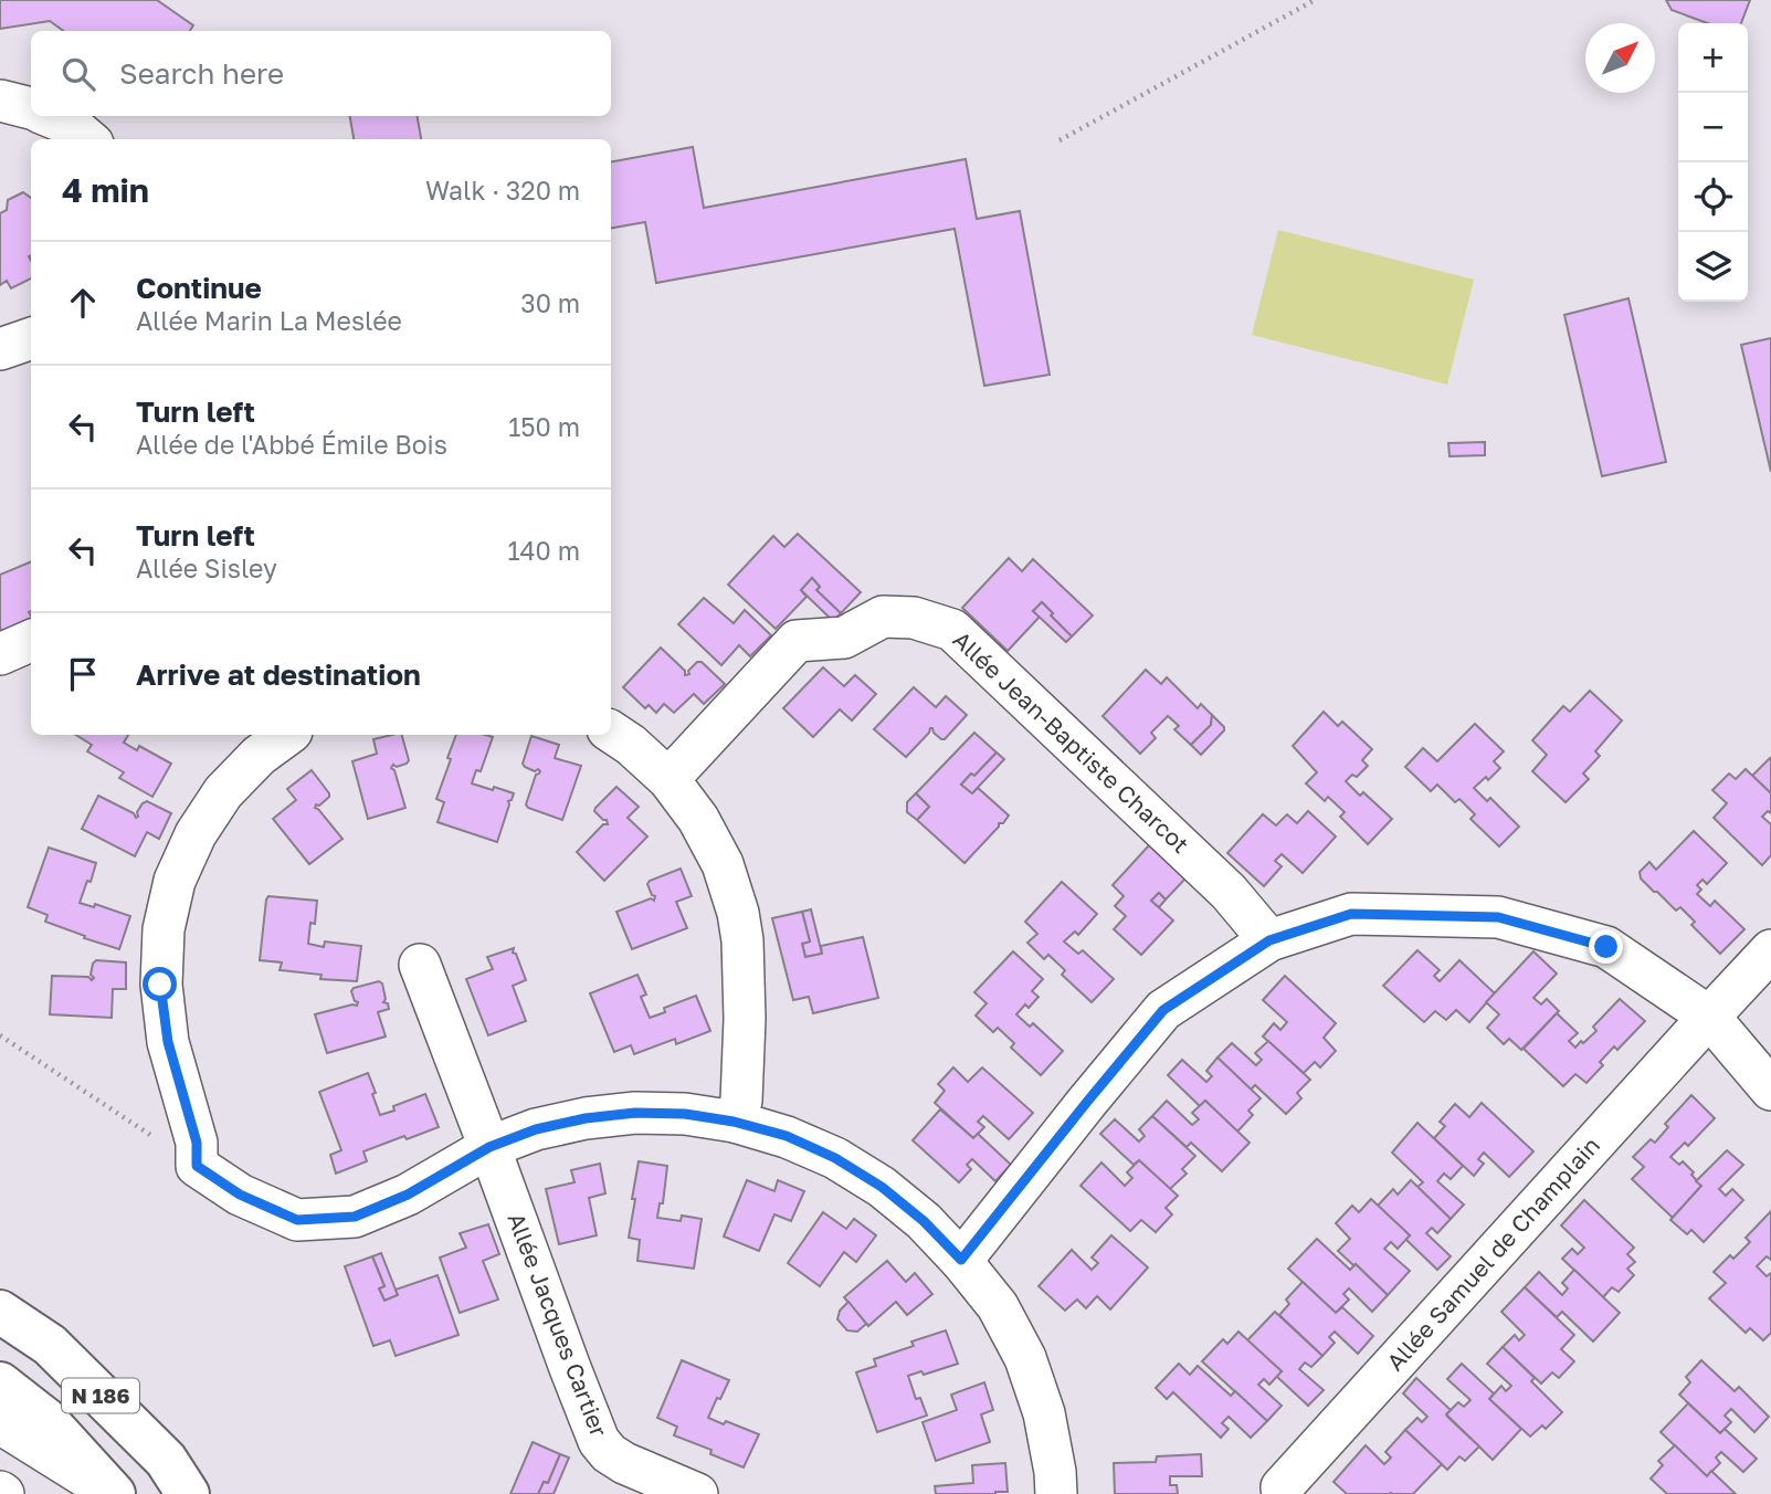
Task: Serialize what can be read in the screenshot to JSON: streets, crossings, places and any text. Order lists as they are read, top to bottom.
{
  "streets": {
    "main road": ["N 186"],
    "street": ["Allée Jean-Baptiste Charcot", "Allée Samuel de Champlain", "Allée Jacques Cartier"]
  },
  "north": "top right",
  "page": {
    "map_buttons": ["+", "−"],
    "search": "Search here",
    "heading": ["4 min", "Walk · 320 m"],
    "list": [
      ["Continue", "Allée Marin La Meslée", "30 m"],
      ["Turn left", "Allée de l'Abbé Émile Bois", "150 m"],
      ["Turn left", "Allée Sisley", "140 m"],
      "Arrive at destination"
    ]
  }
}
